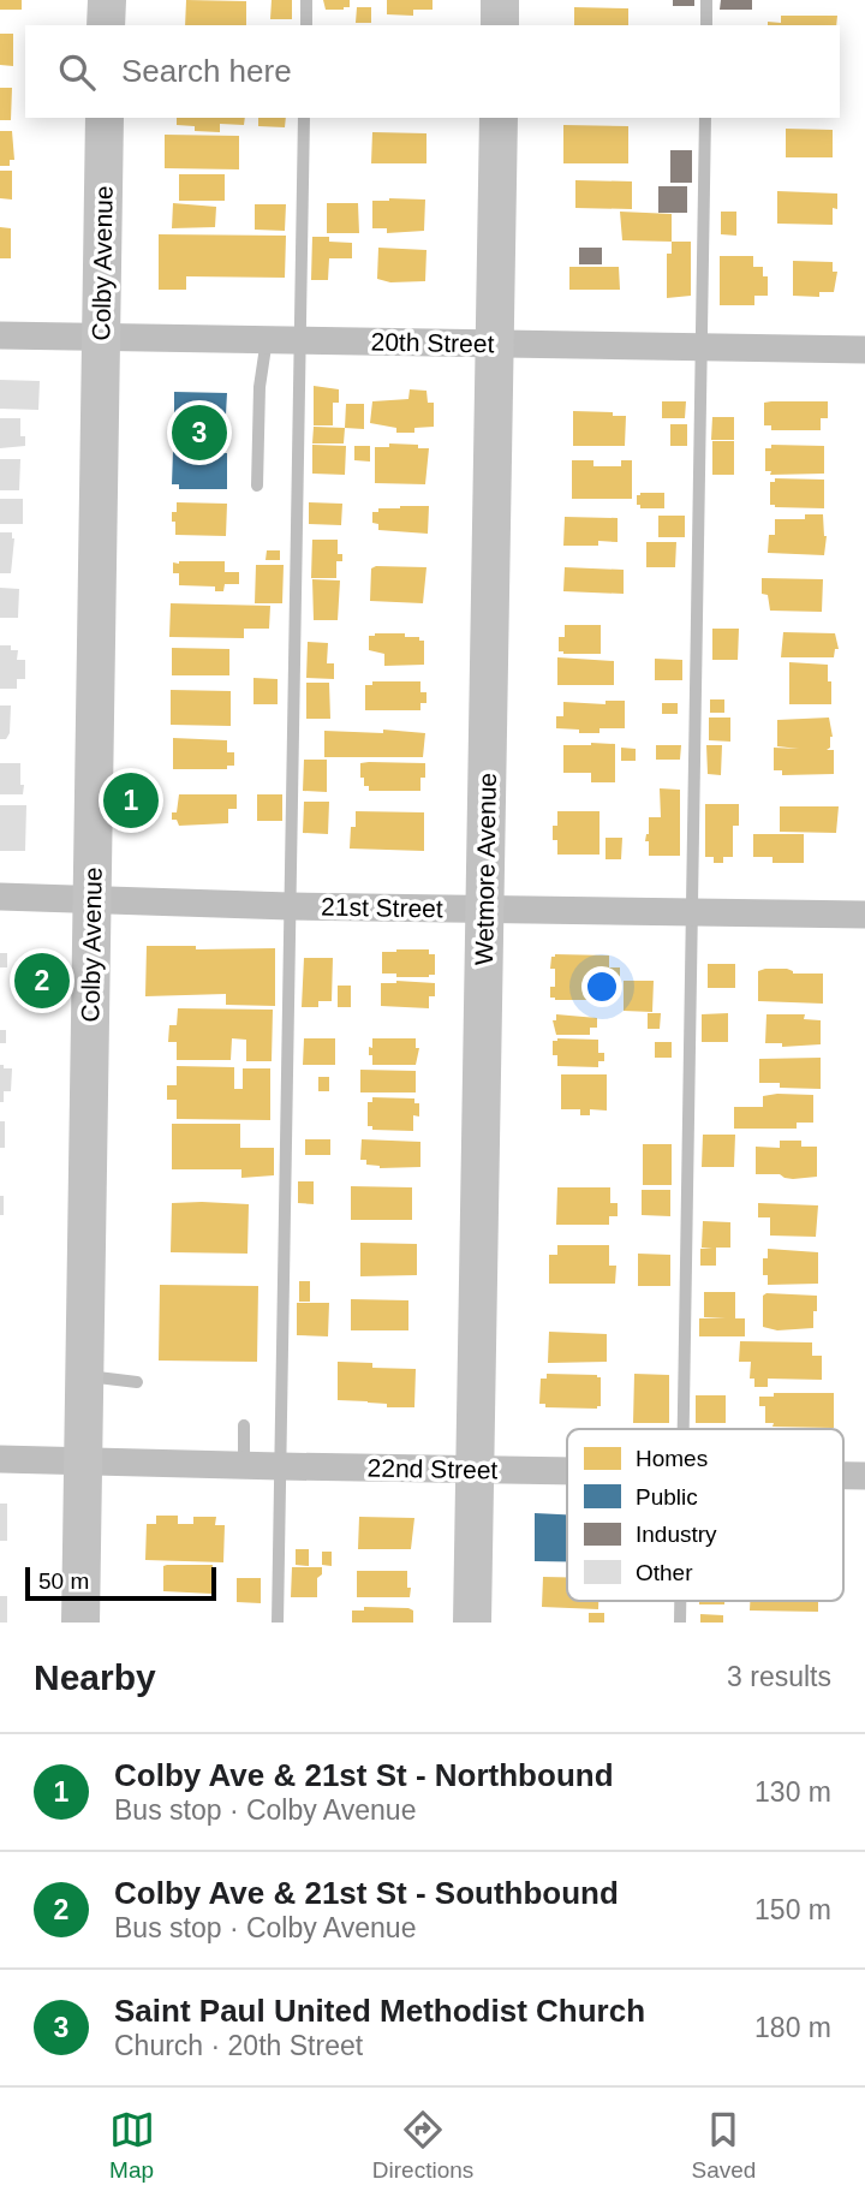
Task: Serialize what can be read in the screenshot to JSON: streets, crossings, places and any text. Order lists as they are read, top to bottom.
{
  "streets": {
    "main road": ["Colby Avenue", "Wetmore Avenue"],
    "street": ["20th Street", "21st Street", "22nd Street"]
  },
  "crossings": [
    ["Colby Avenue", "20th Street"],
    ["Colby Avenue", "21st Street"],
    ["Colby Avenue", "22nd Street"],
    ["20th Street", "Wetmore Avenue"],
    ["Wetmore Avenue", "21st Street"],
    ["Wetmore Avenue", "22nd Street"]
  ],
  "legend": [
    "Homes",
    "Public",
    "Industry",
    "Other"
  ],
  "scale_bar": "50 m",
  "page": {
    "search": "Search here",
    "pins": ["3", "1", "2"],
    "scale": "50 m",
    "heading": ["Nearby", "3 results"],
    "list": [
      {
        "mark": "1",
        "name": "Colby Ave & 21st St - Northbound",
        "note": "Bus stop · Colby Avenue",
        "value": "130 m"
      },
      {
        "mark": "2",
        "name": "Colby Ave & 21st St - Southbound",
        "note": "Bus stop · Colby Avenue",
        "value": "150 m"
      },
      {
        "mark": "3",
        "name": "Saint Paul United Methodist Church",
        "note": "Church · 20th Street",
        "value": "180 m"
      }
    ],
    "nav": ["Map", "Directions", "Saved"]
  }
}
